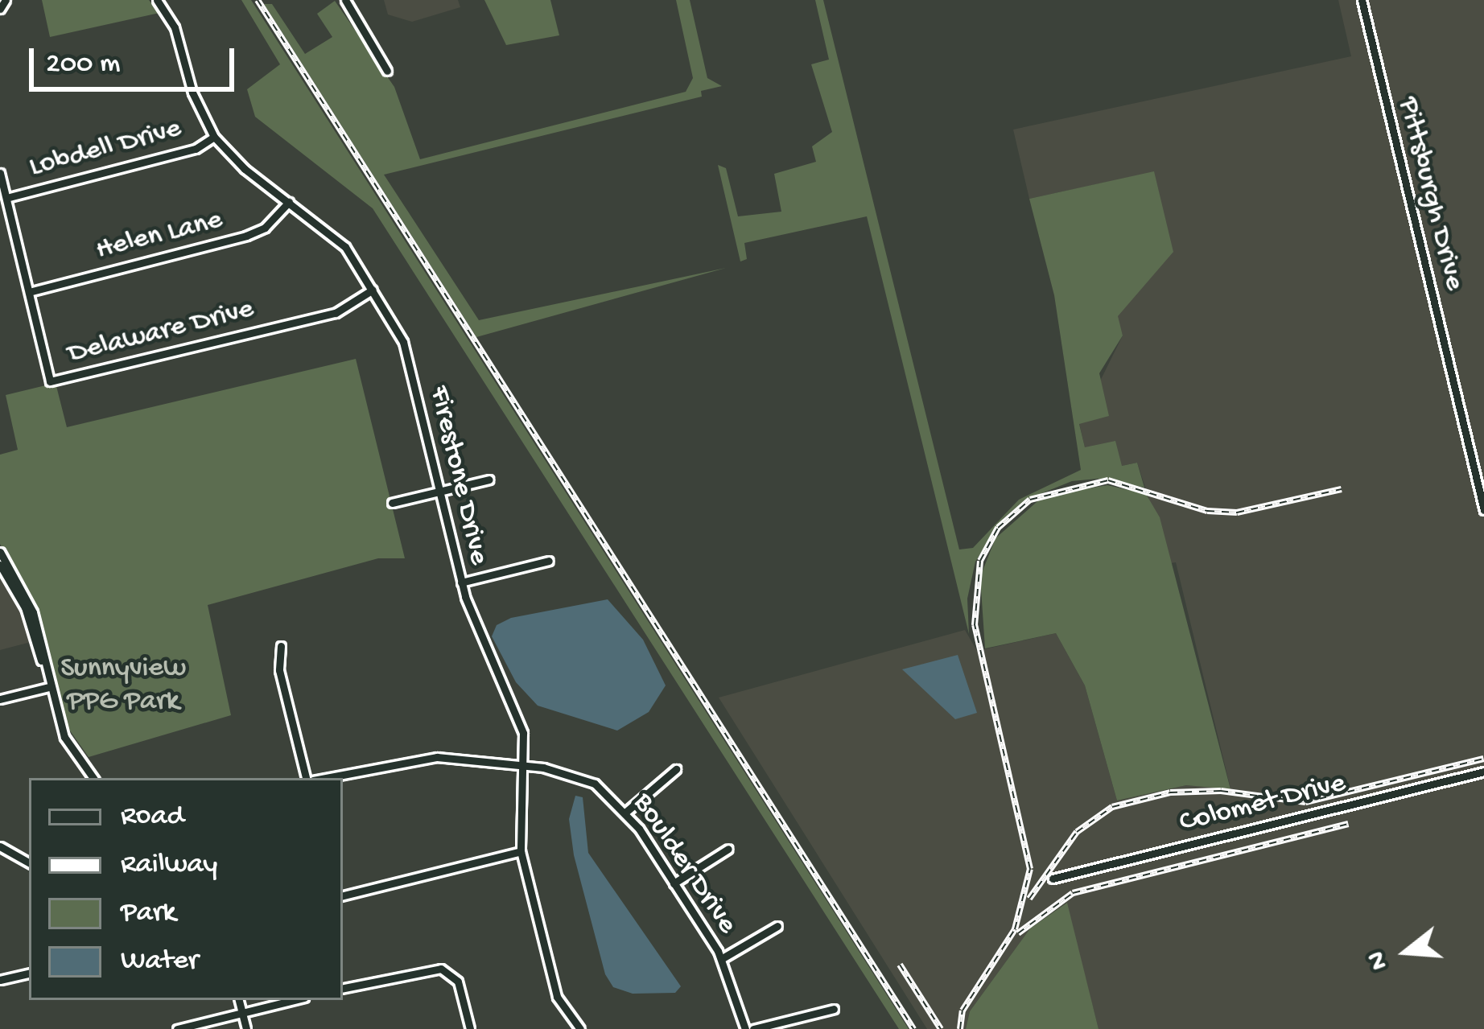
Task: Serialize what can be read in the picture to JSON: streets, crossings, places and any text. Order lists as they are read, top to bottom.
{
  "streets": {
    "street": [
      "Lobdell Drive",
      "Pittsburgh Drive",
      "Helen Lane",
      "Delaware Drive",
      "Firestone Drive",
      "Colomet Drive",
      "Boulder Drive"
    ]
  },
  "crossings": [
    ["Lobdell Drive", "Delaware Drive"],
    ["Lobdell Drive", "Firestone Drive"],
    ["Helen Lane", "Delaware Drive"],
    ["Helen Lane", "Firestone Drive"],
    ["Delaware Drive", "Firestone Drive"],
    ["Firestone Drive", "Boulder Drive"]
  ],
  "parks": ["Sunnyview PPG Park"],
  "legend": [
    "Road",
    "Railway",
    "Park",
    "Water"
  ],
  "scale_bar": "200 m",
  "north": "left"
}
